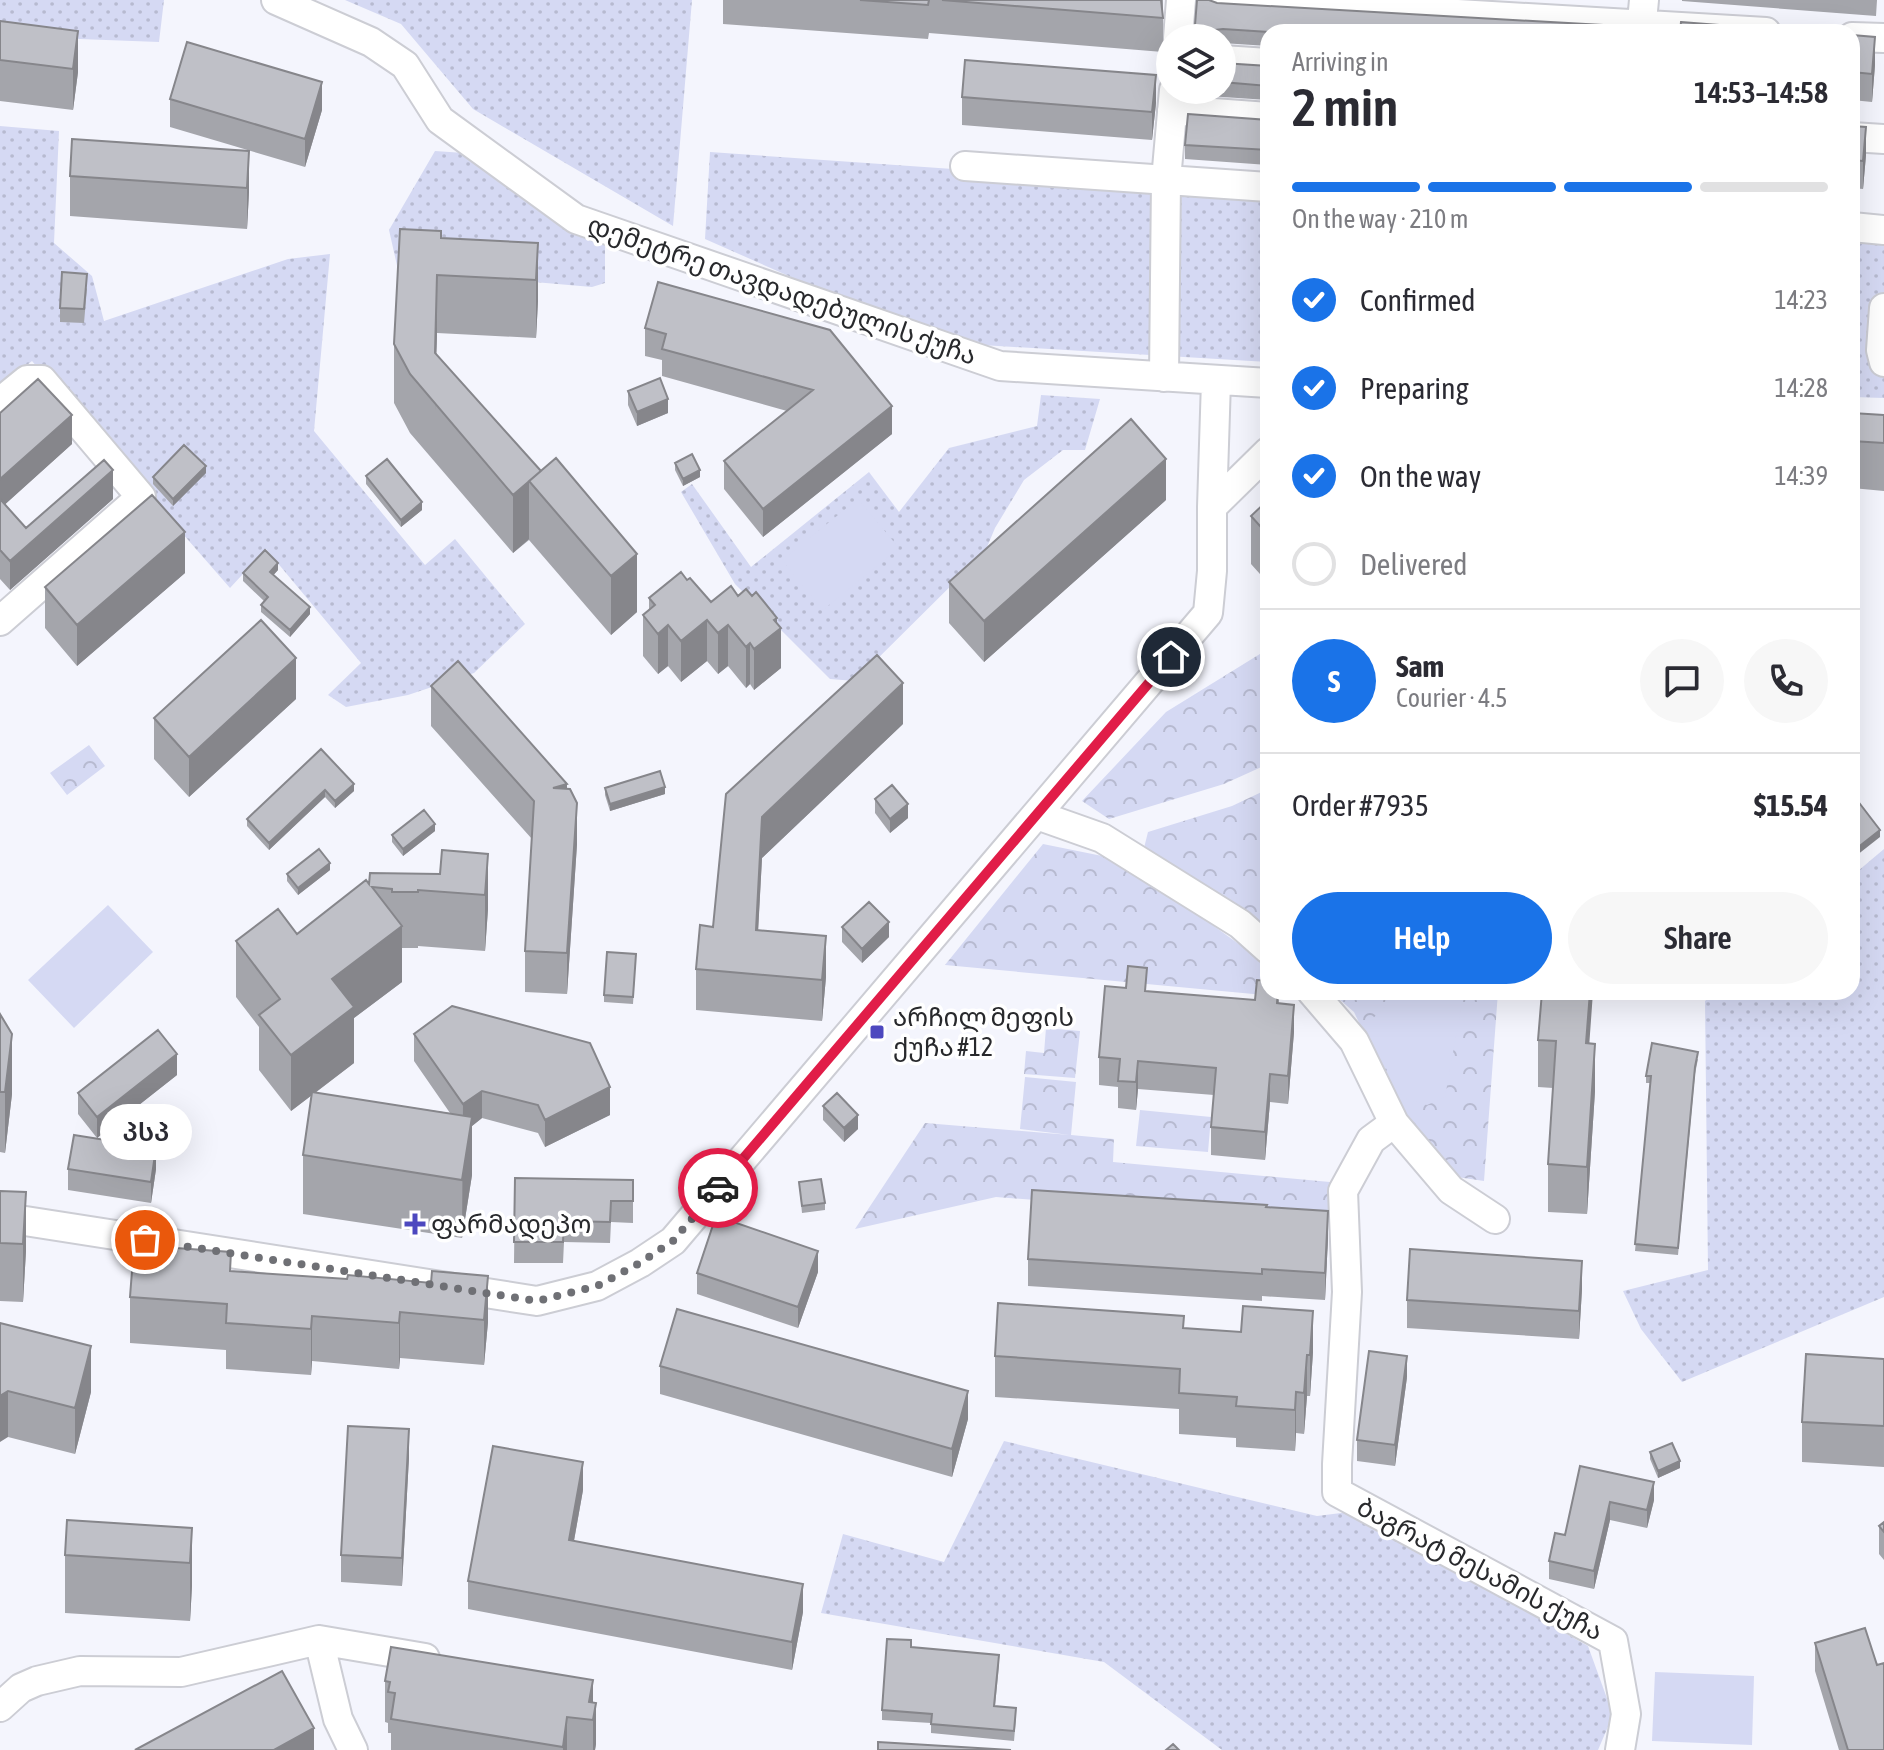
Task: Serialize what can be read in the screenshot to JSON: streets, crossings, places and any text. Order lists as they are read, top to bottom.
{
  "streets": {
    "street": ["დემეტრე თავდადებულის ქუჩა", "ბაგრატ მესამის ქუჩა"]
  },
  "places": {
    "transit": ["არჩილ მეფის ქუჩა #12"],
    "health": ["ფარმადეპო"],
    "other": ["პსპ"]
  },
  "page": {
    "heading": ["2 min", "Arriving in", "14:53–14:58"],
    "panel": [
      "Sam",
      "Courier · 4.5",
      "Order #7935",
      "$15.54"
    ],
    "bar": "On the way · 210 m",
    "list": [
      ["Confirmed", "14:23"],
      ["Preparing", "14:28"],
      ["On the way", "14:39"],
      "Delivered"
    ],
    "round": "S",
    "buttons": ["Help", "Share"],
    "bubble": "პსპ"
  }
}
